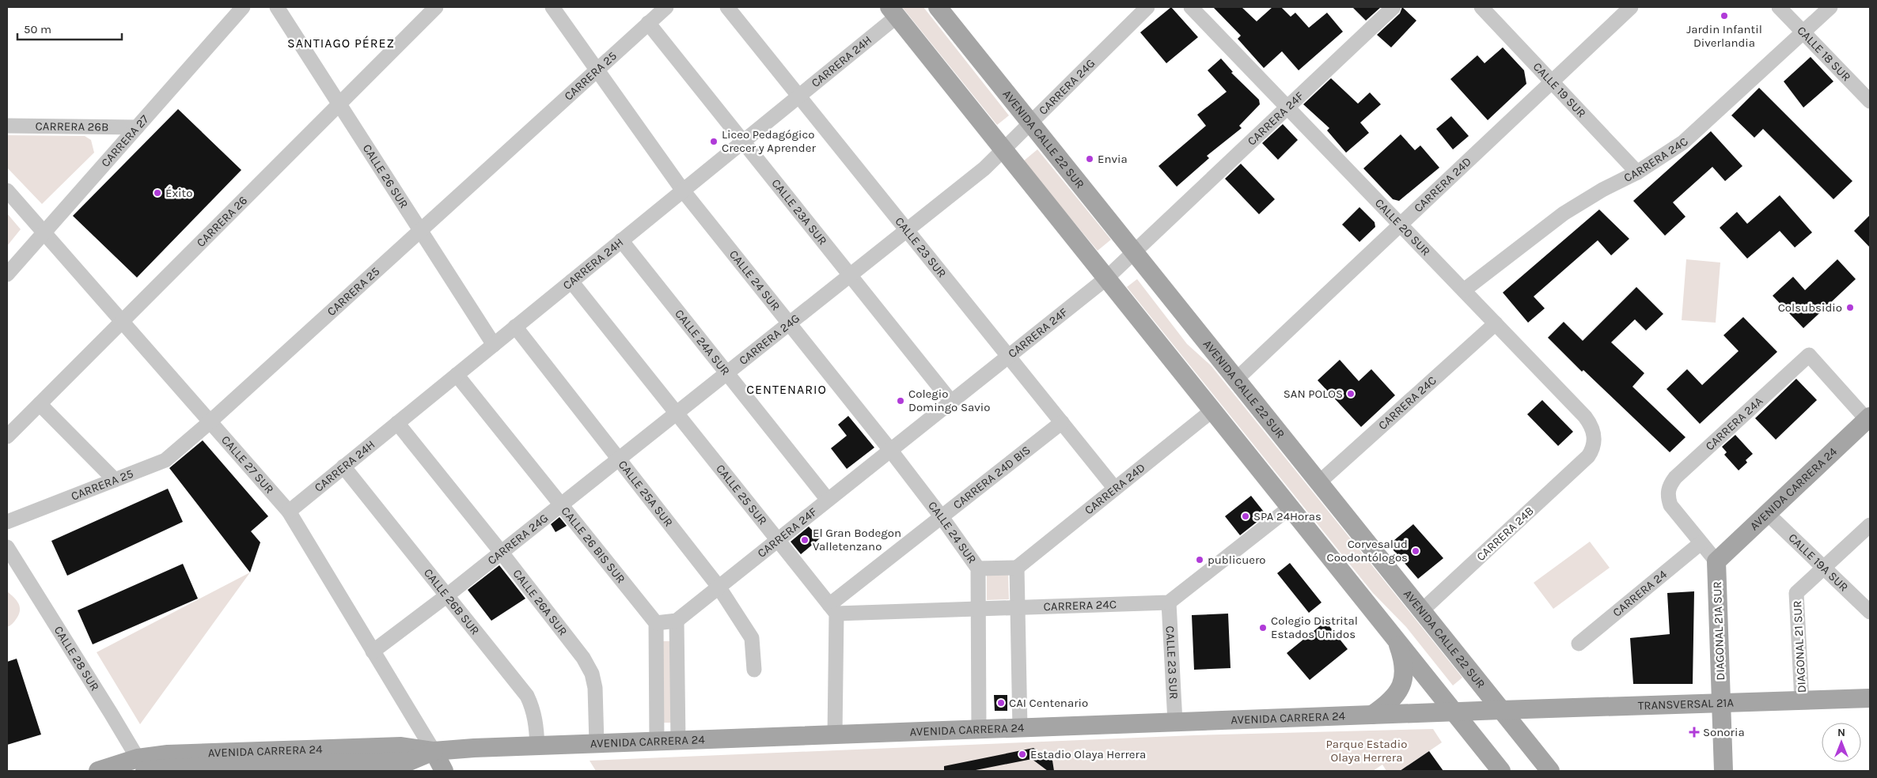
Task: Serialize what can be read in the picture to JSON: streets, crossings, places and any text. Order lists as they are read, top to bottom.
{
  "streets": {
    "main road": [
      "AVENIDA CALLE 22 SUR",
      "CALLE 27 SUR",
      "AVENIDA CARRERA 24",
      "DIAGONAL 21A SUR",
      "TRANSVERSAL 21A"
    ],
    "street": [
      "CALLE 18 SUR",
      "CARRERA 24H",
      "CARRERA 25",
      "CARRERA 24G",
      "CALLE 19 SUR",
      "CARRERA 24F",
      "CARRERA 26B",
      "CARRERA 27",
      "CARRERA 24C",
      "CALLE 26 SUR",
      "CARRERA 24D",
      "CALLE 23A SUR",
      "CARRERA 26",
      "CALLE 20 SUR",
      "CALLE 23 SUR",
      "CALLE 24 SUR",
      "CALLE 24A SUR",
      "CARRERA 24A",
      "CARRERA 24D BIS",
      "CALLE 25A SUR",
      "CALLE 25 SUR",
      "CARRERA 24B",
      "CALLE 26 BIS SUR",
      "CALLE 19A SUR",
      "CARRERA 24",
      "CALLE 26B SUR",
      "CALLE 26A SUR",
      "DIAGONAL 21 SUR",
      "CALLE 28 SUR"
    ]
  },
  "crossings": [
    ["CALLE 18 SUR", "CARRERA 24C"],
    ["CARRERA 24H", "CALLE 26 SUR"],
    ["CARRERA 24H", "CALLE 23A SUR"],
    ["CARRERA 24H", "CALLE 23 SUR"],
    ["CARRERA 24H", "CALLE 24 SUR"],
    ["CARRERA 24H", "CALLE 24A SUR"],
    ["CARRERA 24H", "CALLE 27 SUR"],
    ["CARRERA 24H", "CALLE 25A SUR"],
    ["CARRERA 24H", "CALLE 25 SUR"],
    ["CARRERA 24H", "CALLE 26 BIS SUR"],
    ["CARRERA 24H", "CALLE 26B SUR"],
    ["CARRERA 24H", "CALLE 26A SUR"],
    ["CARRERA 25", "CALLE 26 SUR"],
    ["CARRERA 25", "CALLE 23A SUR"],
    ["CARRERA 25", "CALLE 24 SUR"],
    ["CARRERA 25", "CALLE 27 SUR"],
    ["CARRERA 24G", "AVENIDA CALLE 22 SUR"],
    ["CARRERA 24G", "CALLE 23A SUR"],
    ["CARRERA 24G", "CALLE 23 SUR"],
    ["CARRERA 24G", "CALLE 24 SUR"],
    ["CARRERA 24G", "CALLE 24A SUR"],
    ["CARRERA 24G", "CALLE 27 SUR"],
    ["CARRERA 24G", "CALLE 25A SUR"],
    ["CARRERA 24G", "CALLE 25 SUR"],
    ["CARRERA 24G", "CALLE 26 BIS SUR"],
    ["CARRERA 24G", "CALLE 26B SUR"],
    ["CARRERA 24G", "CALLE 26A SUR"],
    ["CALLE 19 SUR", "CARRERA 24C"],
    ["CALLE 19 SUR", "CARRERA 24D"],
    ["CARRERA 24F", "AVENIDA CALLE 22 SUR"],
    ["CARRERA 24F", "CALLE 23A SUR"],
    ["CARRERA 24F", "CALLE 20 SUR"],
    ["CARRERA 24F", "CALLE 23 SUR"],
    ["CARRERA 24F", "CALLE 24 SUR"],
    ["CARRERA 24F", "CALLE 24A SUR"],
    ["CARRERA 24F", "CALLE 25A SUR"],
    ["CARRERA 24F", "CALLE 25 SUR"],
    ["CARRERA 26B", "CARRERA 27"],
    ["AVENIDA CALLE 22 SUR", "CARRERA 24C"],
    ["AVENIDA CALLE 22 SUR", "CARRERA 24D"],
    ["AVENIDA CALLE 22 SUR", "AVENIDA CARRERA 24"],
    ["AVENIDA CALLE 22 SUR", "CARRERA 24B"],
    ["AVENIDA CALLE 22 SUR", "TRANSVERSAL 21A"],
    ["CARRERA 27", "CALLE 27 SUR"],
    ["CARRERA 24C", "CALLE 20 SUR"],
    ["CARRERA 24C", "CALLE 23 SUR"],
    ["CARRERA 24C", "CALLE 24 SUR"],
    ["CARRERA 24C", "CARRERA 24D BIS"],
    ["CARRERA 24C", "CALLE 25 SUR"],
    ["CALLE 26 SUR", "CARRERA 26"],
    ["CARRERA 24D", "CALLE 20 SUR"],
    ["CARRERA 24D", "CALLE 23 SUR"],
    ["CARRERA 24D", "CALLE 24 SUR"],
    ["CARRERA 26", "CALLE 27 SUR"],
    ["CALLE 20 SUR", "CARRERA 24B"],
    ["CALLE 23 SUR", "CARRERA 24D BIS"],
    ["CALLE 23 SUR", "AVENIDA CARRERA 24"],
    ["CALLE 24 SUR", "CARRERA 24D BIS"],
    ["CALLE 24 SUR", "AVENIDA CARRERA 24"],
    ["CARRERA 24A", "AVENIDA CARRERA 24"],
    ["CARRERA 24A", "CARRERA 24"],
    ["CALLE 27 SUR", "AVENIDA CARRERA 24"],
    ["CARRERA 24D BIS", "CALLE 25 SUR"],
    ["AVENIDA CARRERA 24", "CALLE 19A SUR"],
    ["AVENIDA CARRERA 24", "CALLE 26B SUR"],
    ["AVENIDA CARRERA 24", "CALLE 26A SUR"],
    ["AVENIDA CARRERA 24", "DIAGONAL 21A SUR"],
    ["AVENIDA CARRERA 24", "CALLE 28 SUR"],
    ["AVENIDA CARRERA 24", "TRANSVERSAL 21A"],
    ["CALLE 19A SUR", "DIAGONAL 21 SUR"],
    ["DIAGONAL 21A SUR", "TRANSVERSAL 21A"],
    ["DIAGONAL 21 SUR", "TRANSVERSAL 21A"]
  ],
  "districts": ["SANTIAGO PÉREZ", "CENTENARIO"],
  "parks": ["Parque Estadio Olaya Herrera"],
  "places": {
    "other": [
      "Jardin Infantil Diverlandia",
      "Liceo Pedagógico Crecer y Aprender",
      "Envia",
      "Éxito",
      "Colsubsidio",
      "SAN POLOS",
      "Colegio Domingo Savio",
      "SPA 24Horas",
      "El Gran Bodegon Valletenzano",
      "Corvesalud Coodontólogos",
      "publicuero",
      "Colegio Distrital Estados Unidos",
      "CAI Centenario",
      "Estadio Olaya Herrera"
    ],
    "health": ["Sonoria"]
  },
  "scale_bar": "50 m",
  "north": "top"
}
